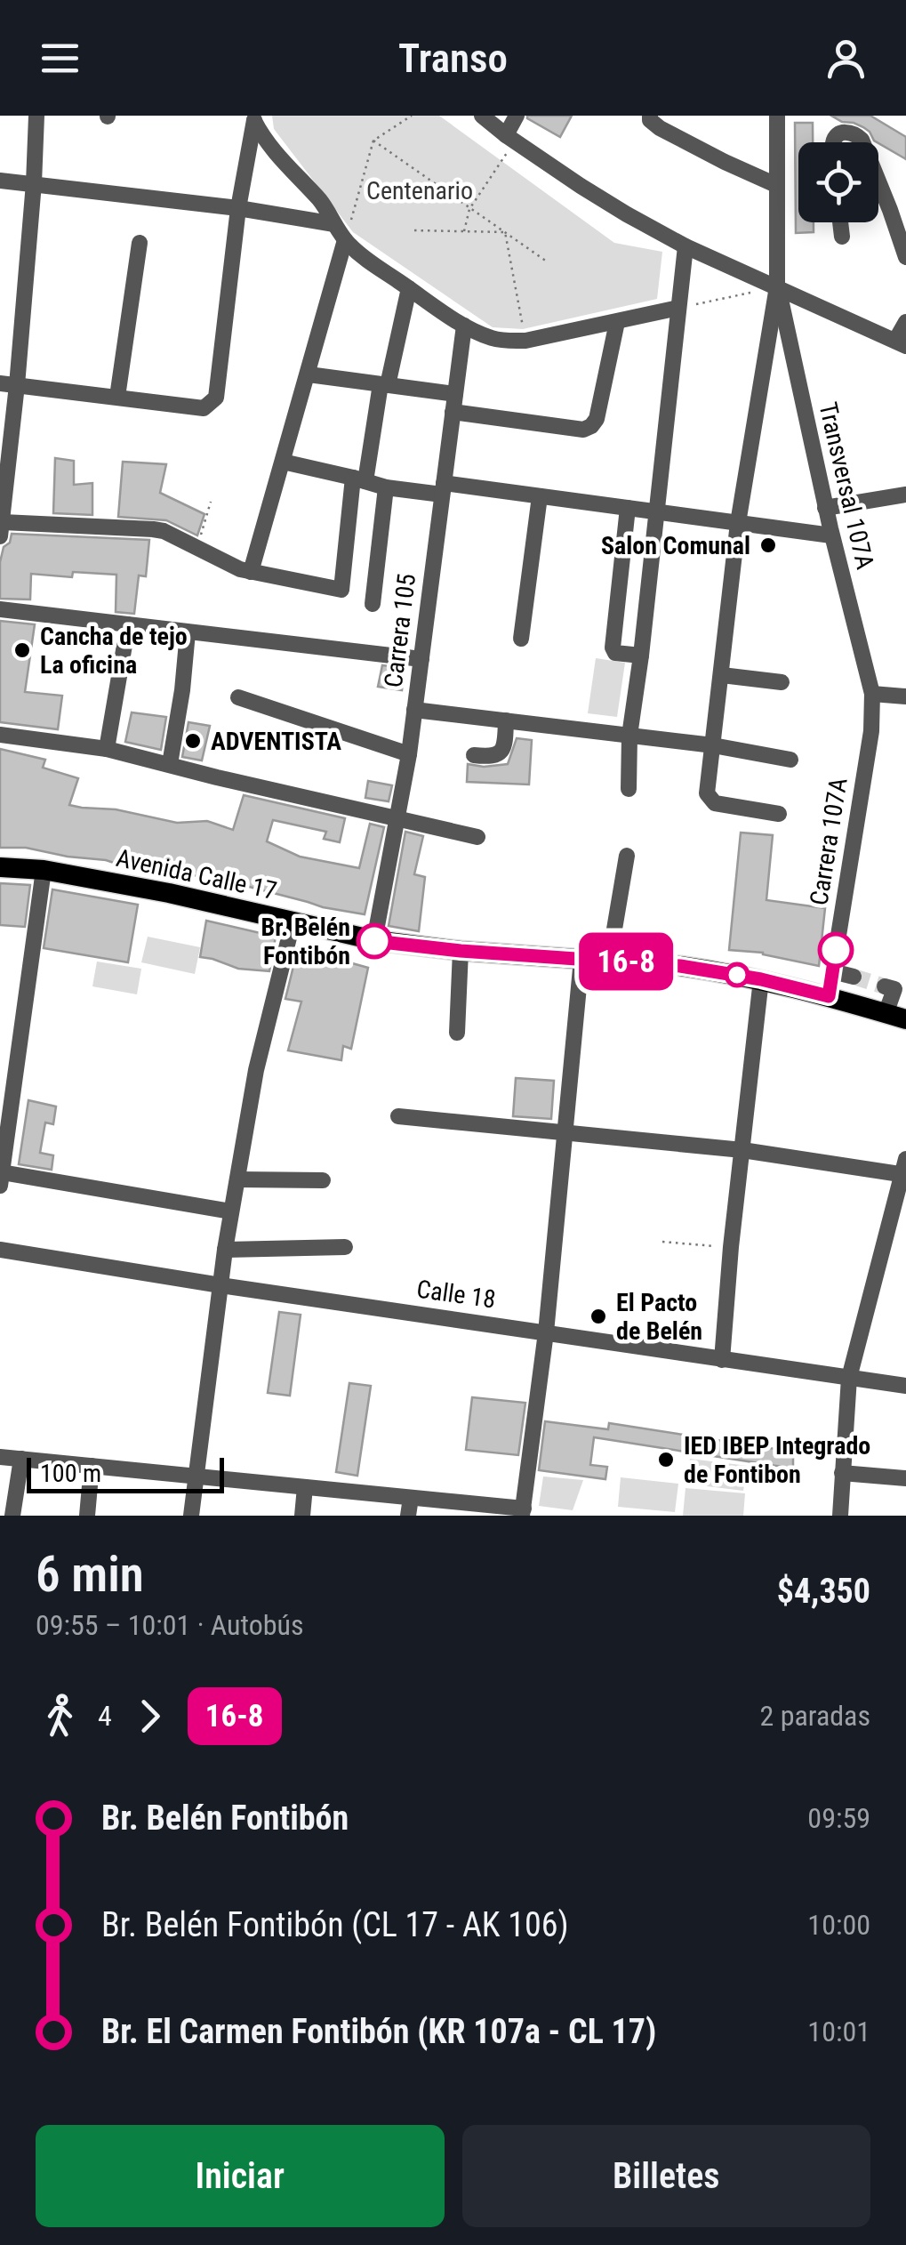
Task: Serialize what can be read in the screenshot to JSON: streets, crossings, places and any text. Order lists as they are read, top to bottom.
{
  "streets": {
    "main road": ["Avenida Calle 17"],
    "street": [
      "Transversal 107A",
      "Carrera 105",
      "Carrera 107A",
      "Calle 18"
    ]
  },
  "crossings": [
    ["Transversal 107A", "Carrera 107A"],
    ["Carrera 105", "Avenida Calle 17"],
    ["Carrera 107A", "Avenida Calle 17"]
  ],
  "parks": ["Centenario"],
  "places": [
    "Salon Comunal",
    "Cancha de tejo La oficina",
    "ADVENTISTA",
    "Br. Belén Fontibón",
    "El Pacto de Belén",
    "IED IBEP Integrado de Fontibon"
  ],
  "lines": ["bus line 16-8"],
  "scale_bar": "100 m",
  "page": {
    "header": "Transo",
    "on_map": "16-8",
    "scale": "100 m",
    "heading": ["6 min", "09:55 – 10:01 · Autobús", "$4,350"],
    "legs": ["4", "16-8", "2 paradas"],
    "list": [
      {
        "name": "Br. Belén Fontibón",
        "value": "09:59"
      },
      {
        "name": "Br. Belén Fontibón (CL 17 - AK 106)",
        "value": "10:00"
      },
      {
        "name": "Br. El Carmen Fontibón (KR 107a - CL 17)",
        "value": "10:01"
      }
    ],
    "buttons": ["Iniciar", "Billetes"]
  }
}
